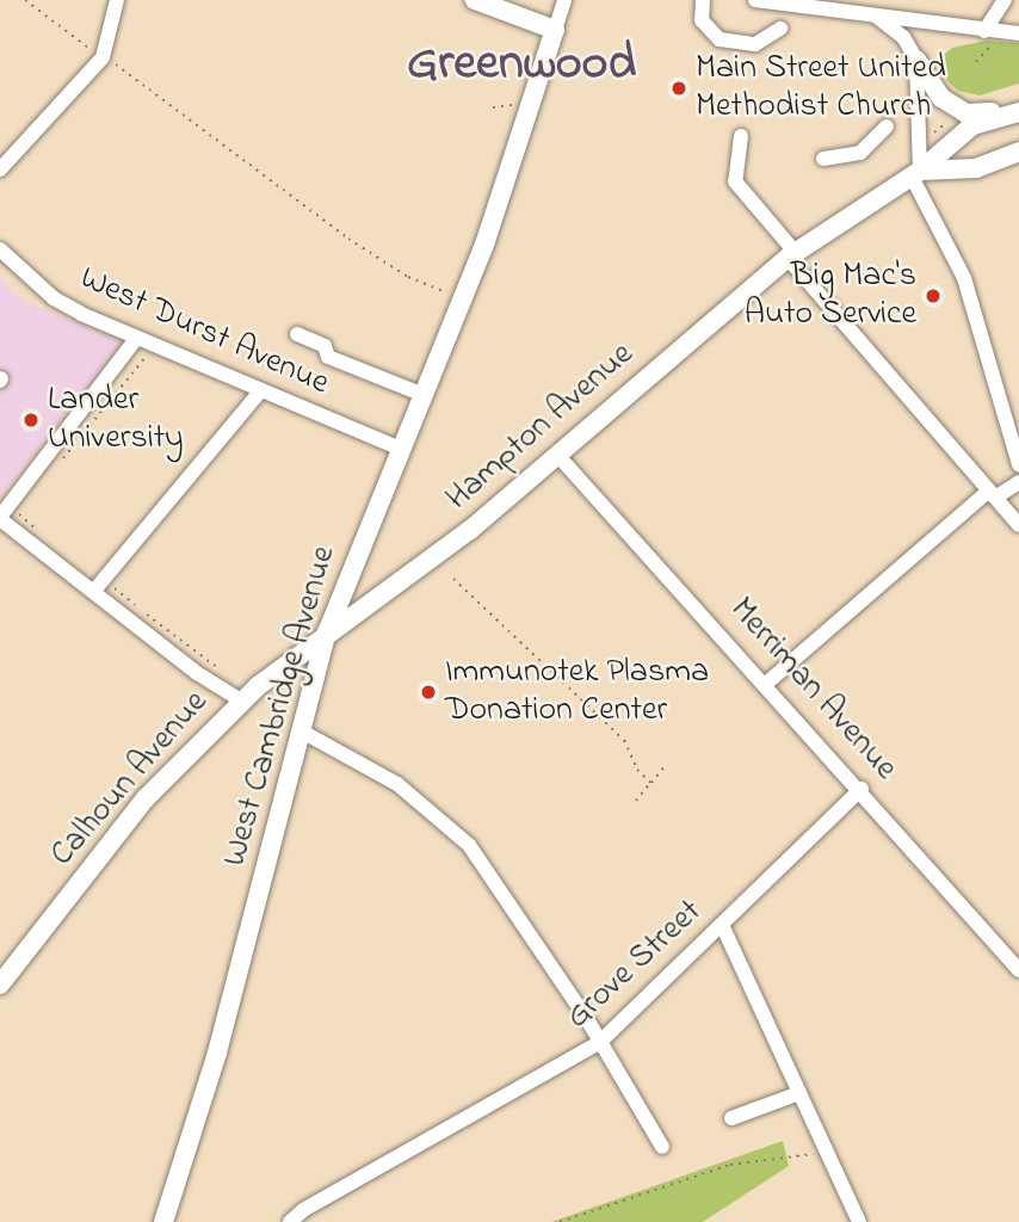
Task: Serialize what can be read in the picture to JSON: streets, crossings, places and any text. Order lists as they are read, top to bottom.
{
  "streets": {
    "main road": ["Hampton Avenue", "West Cambridge Avenue", "Calhoun Avenue"],
    "street": ["West Durst Avenue", "Merriman Avenue", "Grove Street"]
  },
  "crossings": [
    ["West Durst Avenue", "West Cambridge Avenue"],
    ["Hampton Avenue", "Merriman Avenue"],
    ["Hampton Avenue", "West Cambridge Avenue"],
    ["Hampton Avenue", "Calhoun Avenue"],
    ["Merriman Avenue", "Grove Street"],
    ["West Cambridge Avenue", "Calhoun Avenue"]
  ],
  "districts": ["Greenwood"],
  "places": [
    "Main Street United Methodist Church",
    "Big Mac's Auto Service",
    "Lander University",
    "Immunotek Plasma Donation Center"
  ]
}
